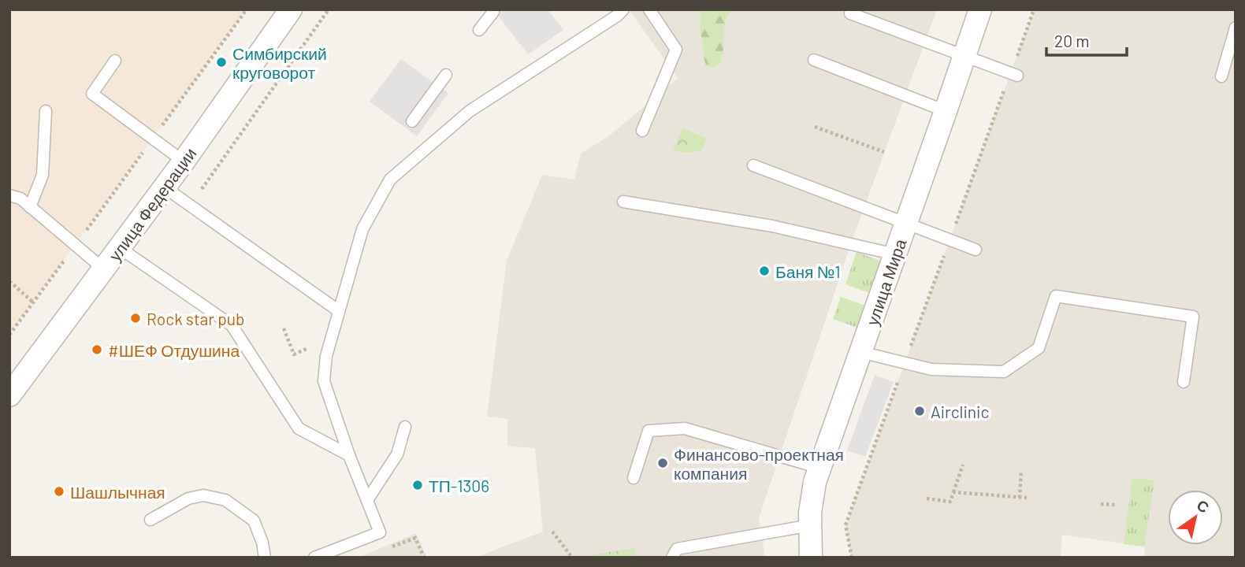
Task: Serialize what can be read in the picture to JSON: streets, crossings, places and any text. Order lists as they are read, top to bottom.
{
  "streets": {
    "street": ["улица Федерации", "улица Мира"]
  },
  "places": [
    "Симбирский круговорот",
    "Баня №1",
    "Rock star pub",
    "#ШЕФ Отдушина",
    "Airclinic",
    "Финансово-проектная компания",
    "ТП-1306",
    "Шашлычная"
  ],
  "scale_bar": "20 m",
  "north": "top right"
}
